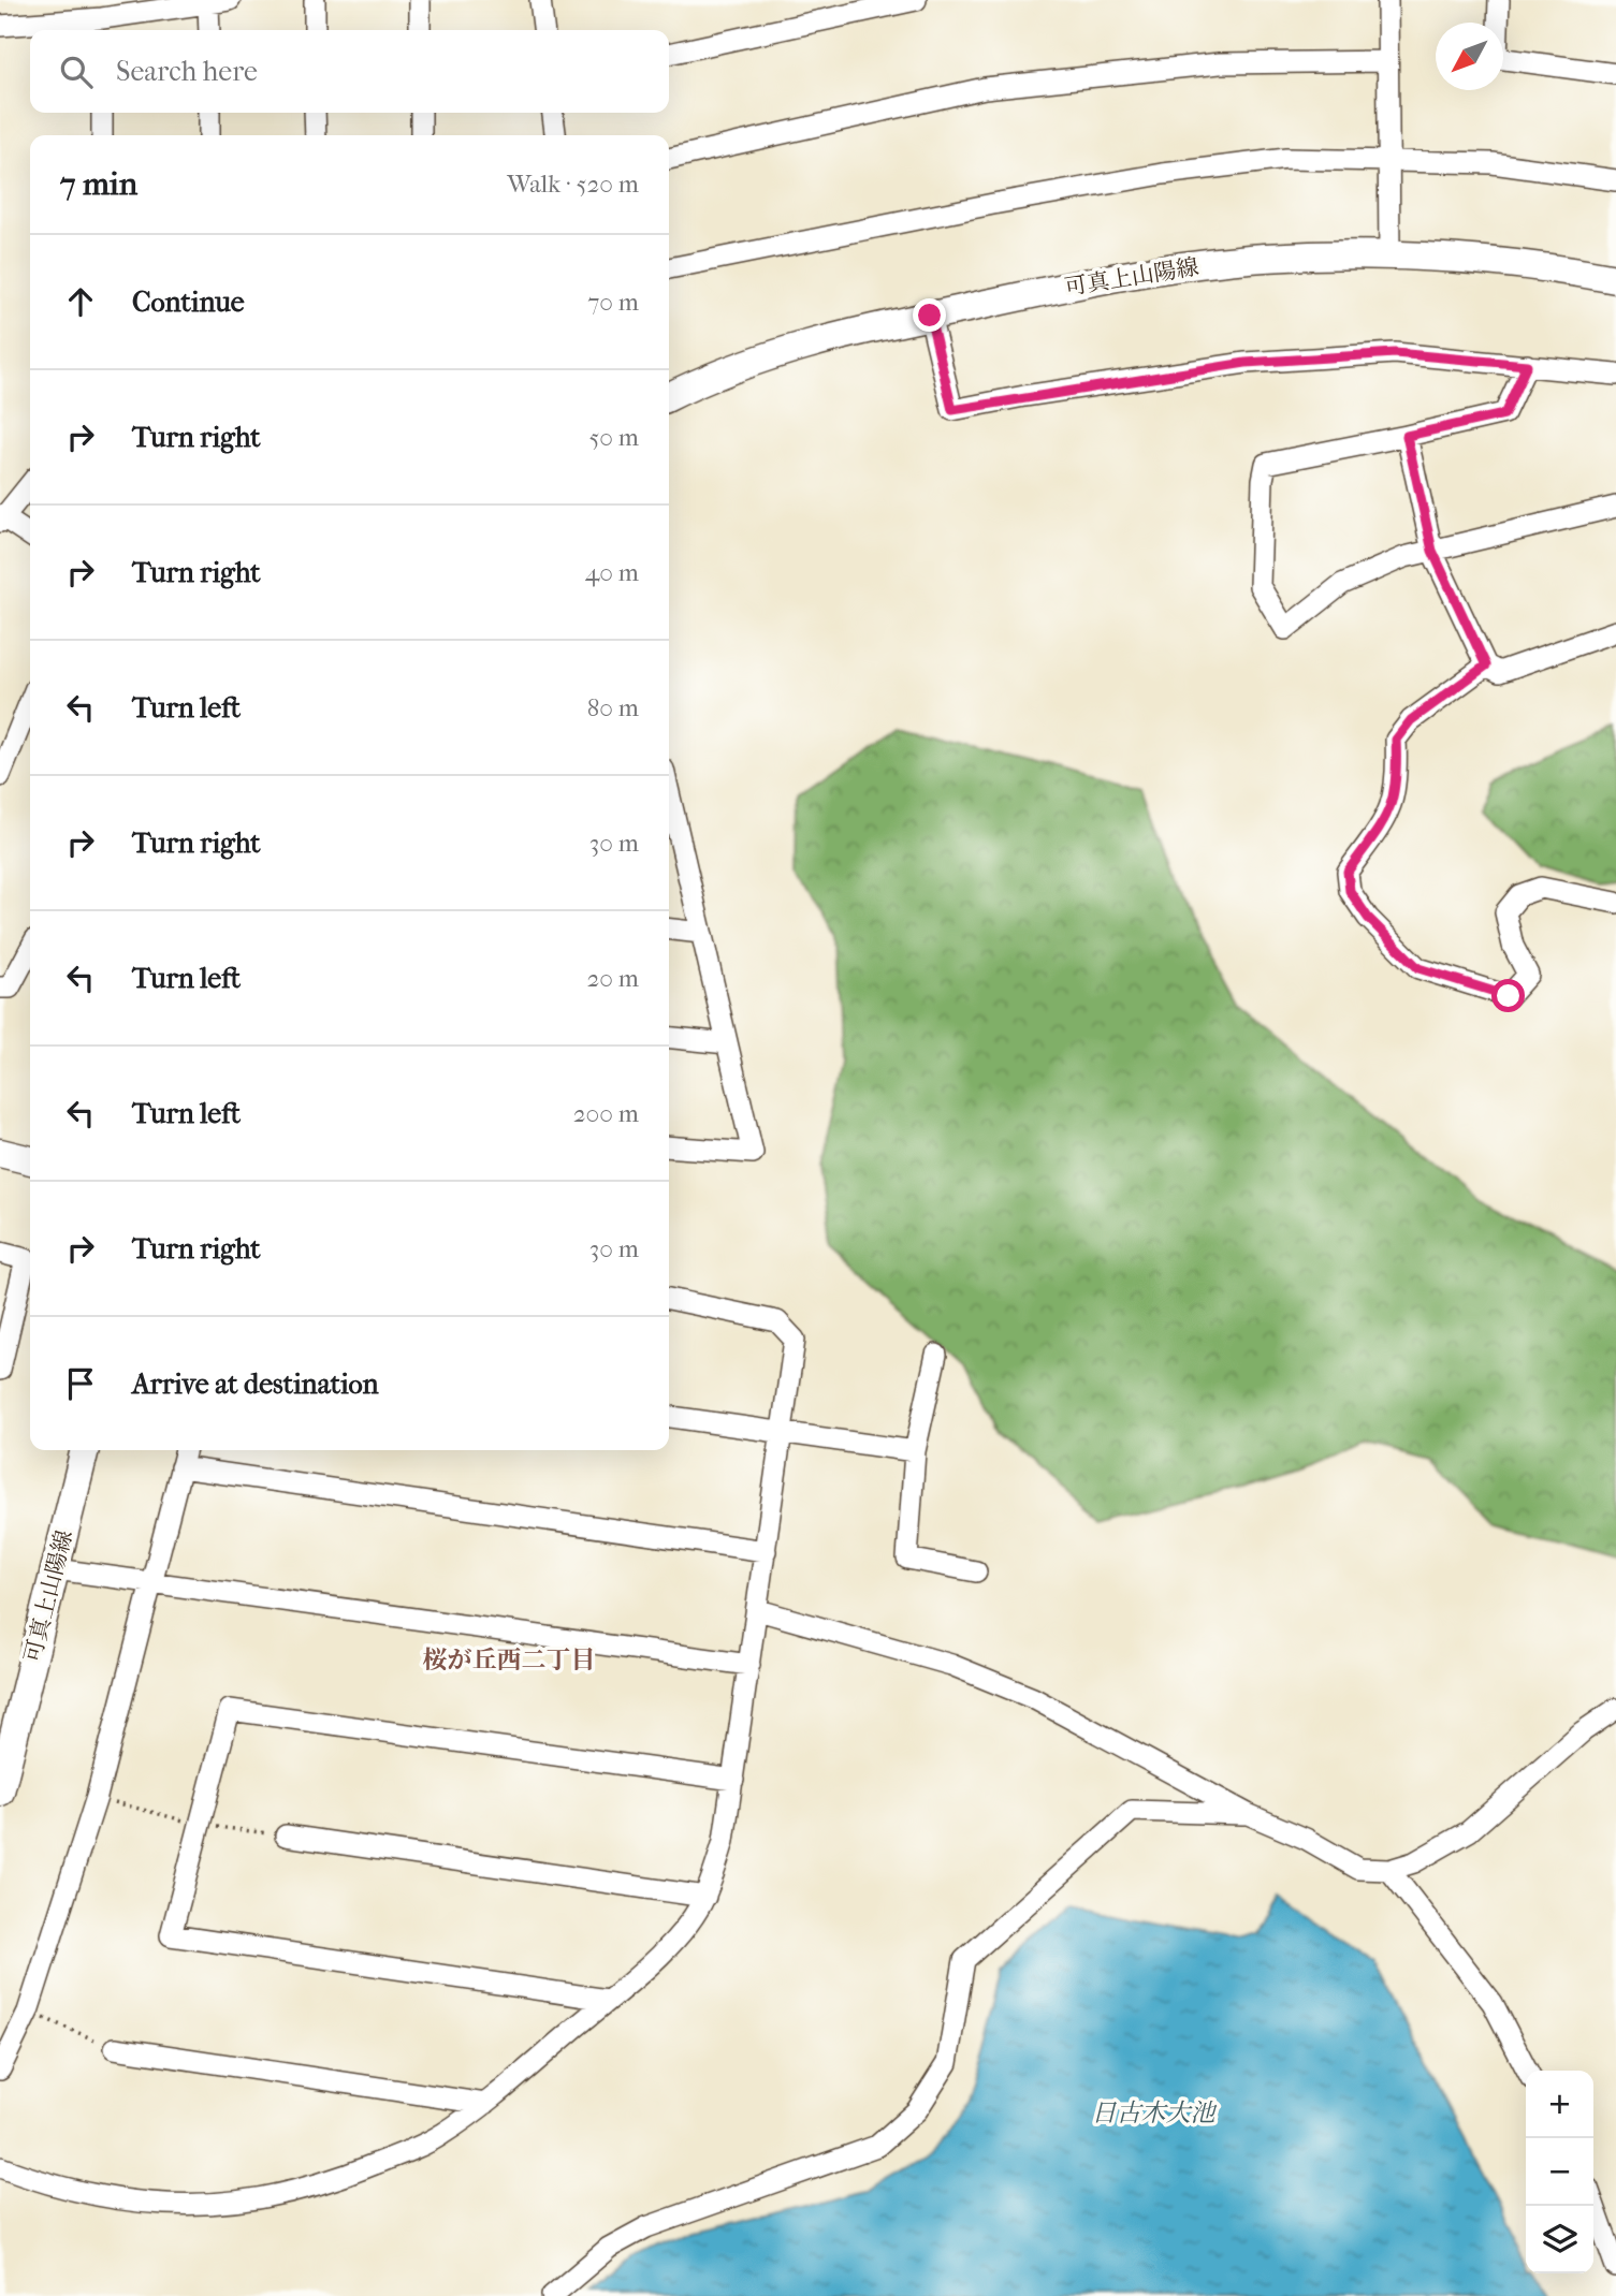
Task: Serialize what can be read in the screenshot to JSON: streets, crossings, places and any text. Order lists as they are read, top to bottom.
{
  "streets": {
    "main road": ["可真上山陽線"]
  },
  "districts": ["桜が丘西二丁目"],
  "water": ["日古木大池"],
  "north": "bottom left",
  "page": {
    "search": "Search here",
    "heading": ["7 min", "Walk · 520 m"],
    "list": [
      ["Continue", "70 m"],
      ["Turn right", "50 m"],
      ["Turn right", "40 m"],
      ["Turn left", "80 m"],
      ["Turn right", "30 m"],
      ["Turn left", "20 m"],
      ["Turn left", "200 m"],
      ["Turn right", "30 m"],
      "Arrive at destination"
    ],
    "map_buttons": ["+", "−"]
  }
}
